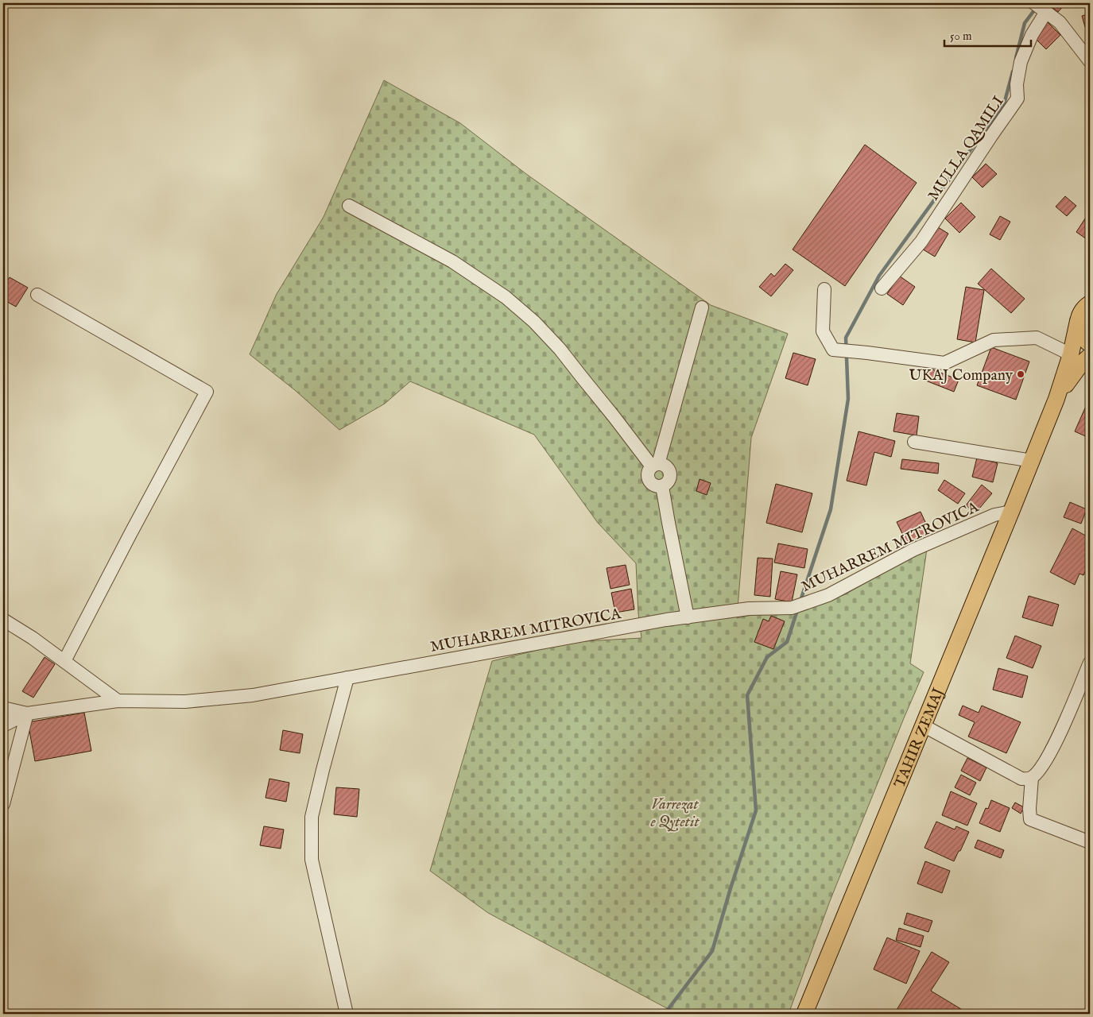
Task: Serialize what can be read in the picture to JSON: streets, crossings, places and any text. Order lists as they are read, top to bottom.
{
  "streets": {
    "main road": ["TAHIR ZEMAJ"],
    "street": ["MULLA QAMILI", "MUHARREM MITROVICA"]
  },
  "crossings": [
    ["MUHARREM MITROVICA", "TAHIR ZEMAJ"]
  ],
  "parks": ["Varrezat e Qytetit"],
  "places": ["UKAJ Company"],
  "scale_bar": "50 m"
}
